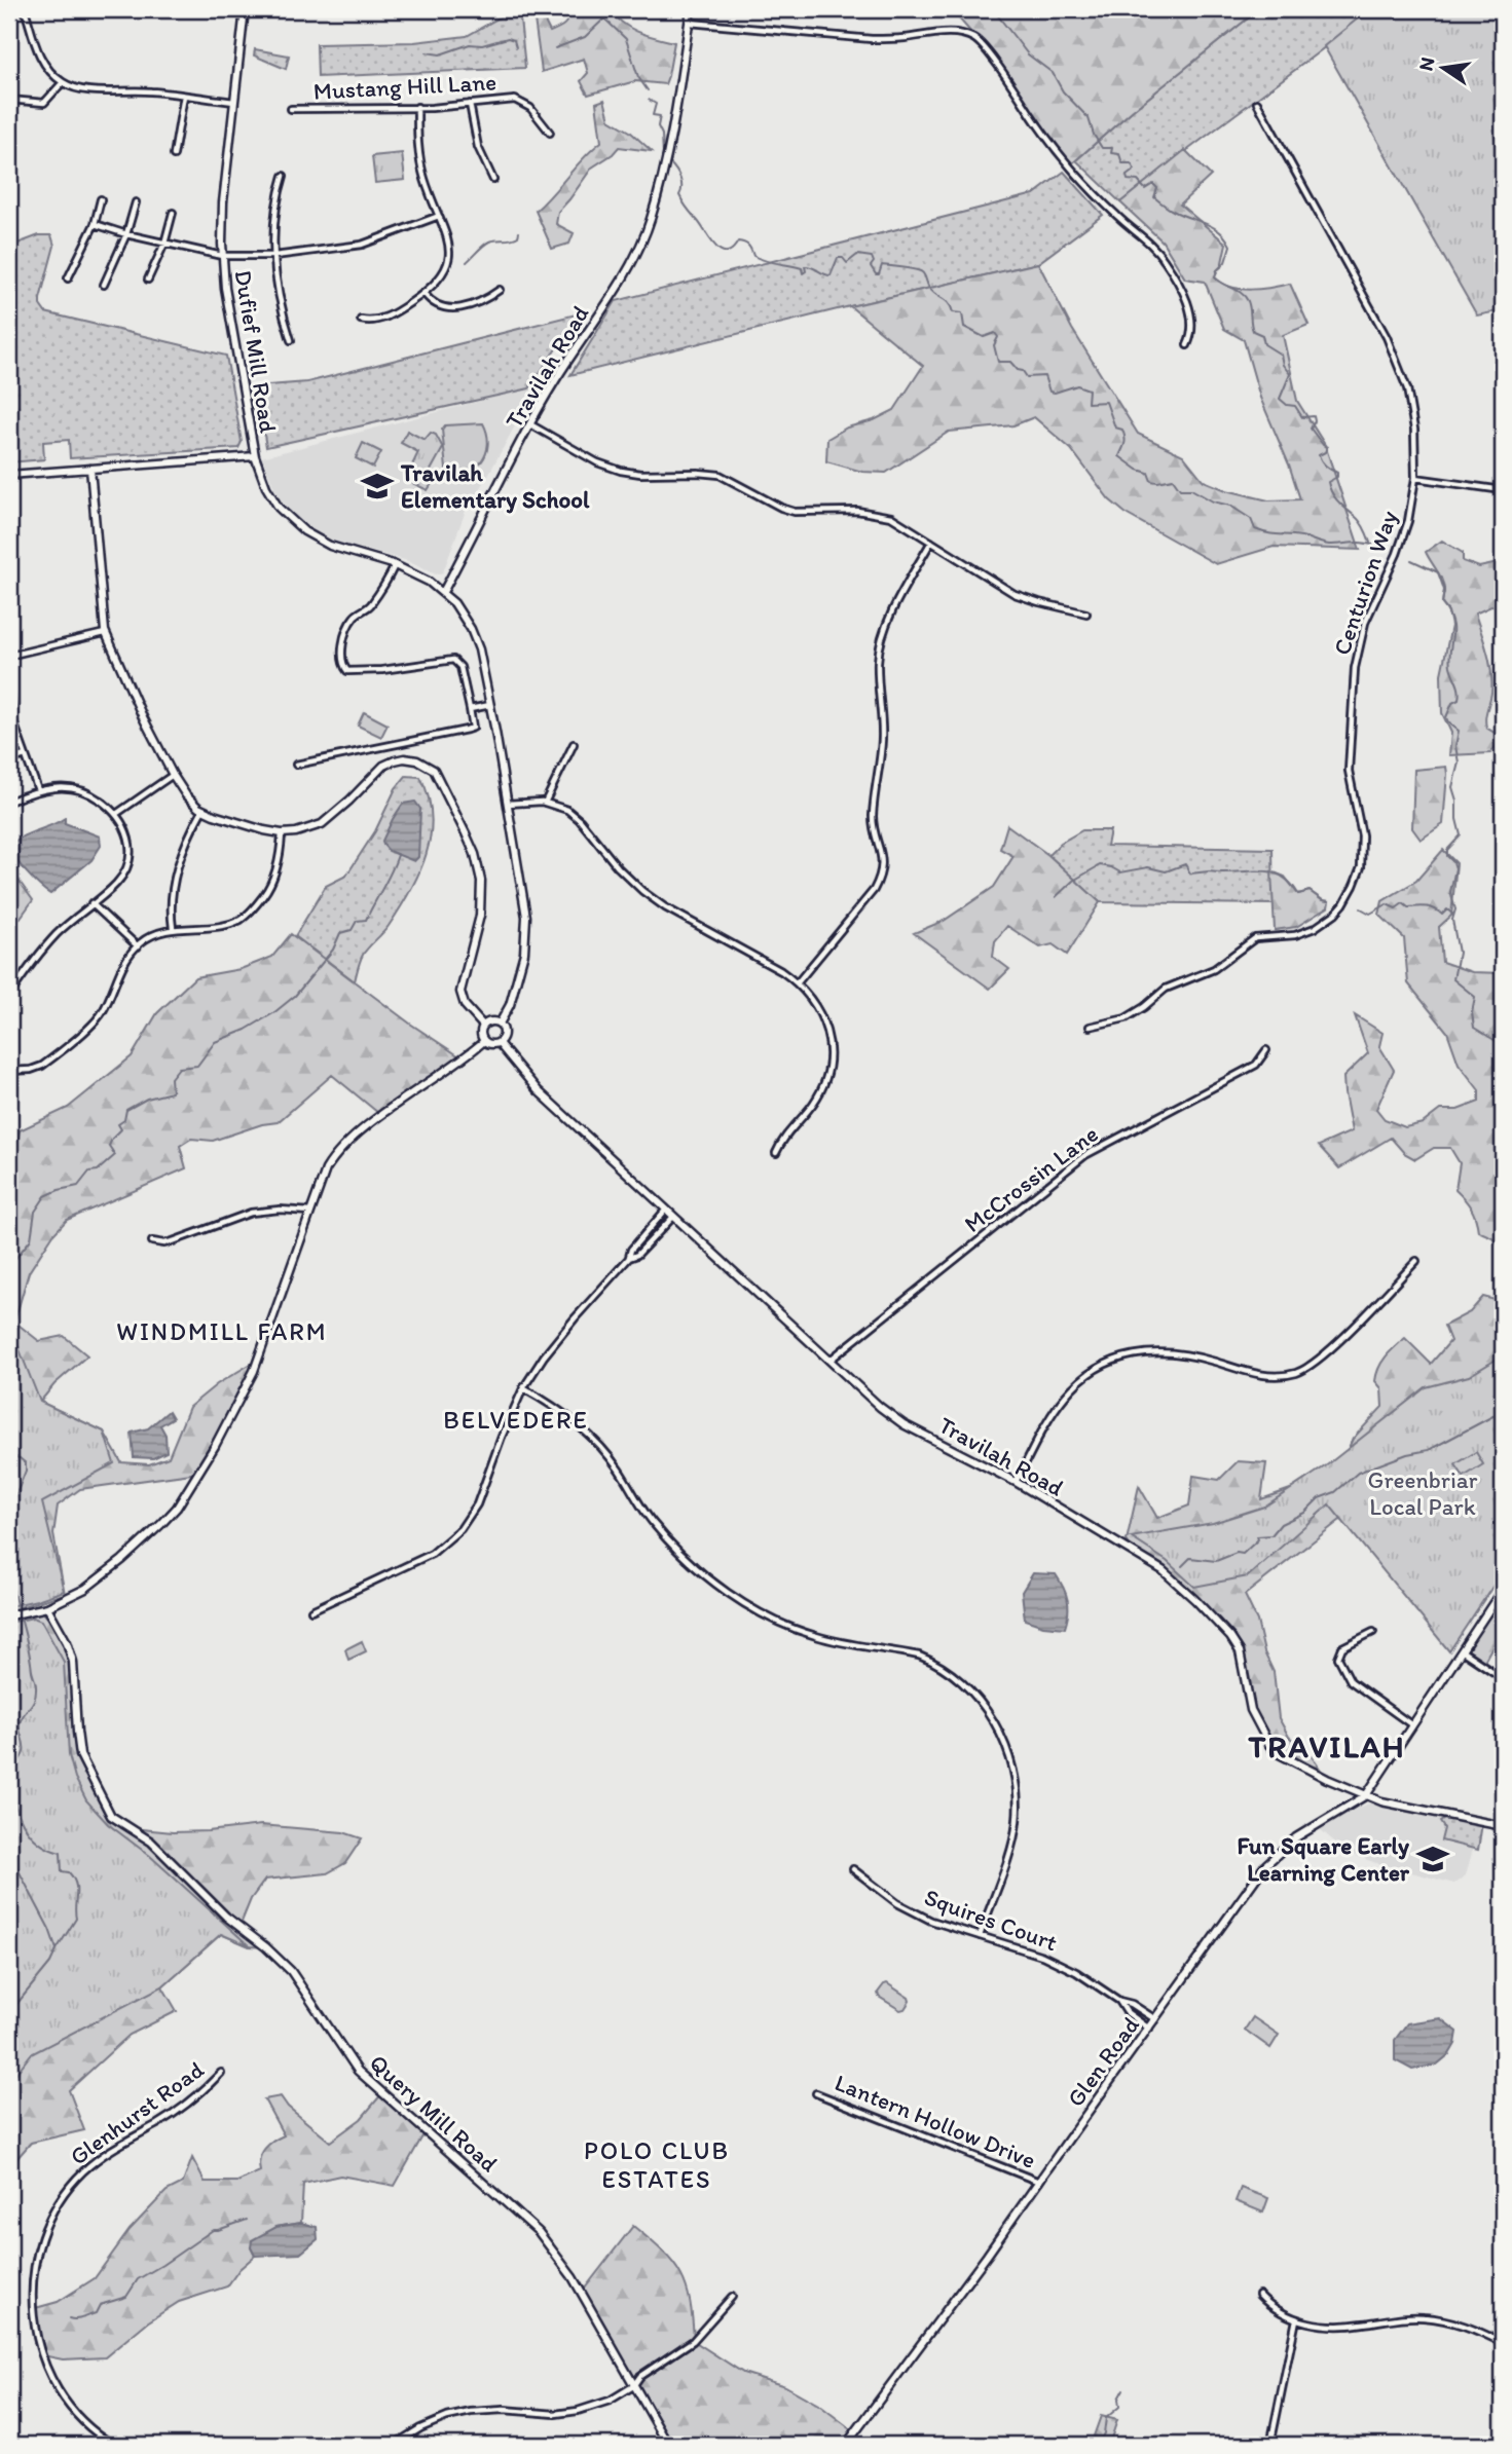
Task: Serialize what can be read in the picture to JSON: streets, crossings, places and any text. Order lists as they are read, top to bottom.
{
  "streets": {
    "street": [
      "Mustang Hill Lane",
      "Dufief Mill Road",
      "Travilah Road",
      "Centurion Way",
      "McCrossin Lane",
      "Squires Court",
      "Glen Road",
      "Glenhurst Road",
      "Query Mill Road",
      "Lantern Hollow Drive"
    ]
  },
  "crossings": [
    ["Dufief Mill Road", "Travilah Road"],
    ["Travilah Road", "McCrossin Lane"],
    ["Travilah Road", "Glen Road"],
    ["Squires Court", "Glen Road"],
    ["Glen Road", "Lantern Hollow Drive"]
  ],
  "districts": [
    "WINDMILL FARM",
    "BELVEDERE",
    "TRAVILAH",
    "POLO CLUB ESTATES"
  ],
  "parks": ["Greenbriar Local Park"],
  "places": {
    "school or university": ["Travilah Elementary School", "Fun Square Early Learning Center"]
  },
  "north": "left"
}
